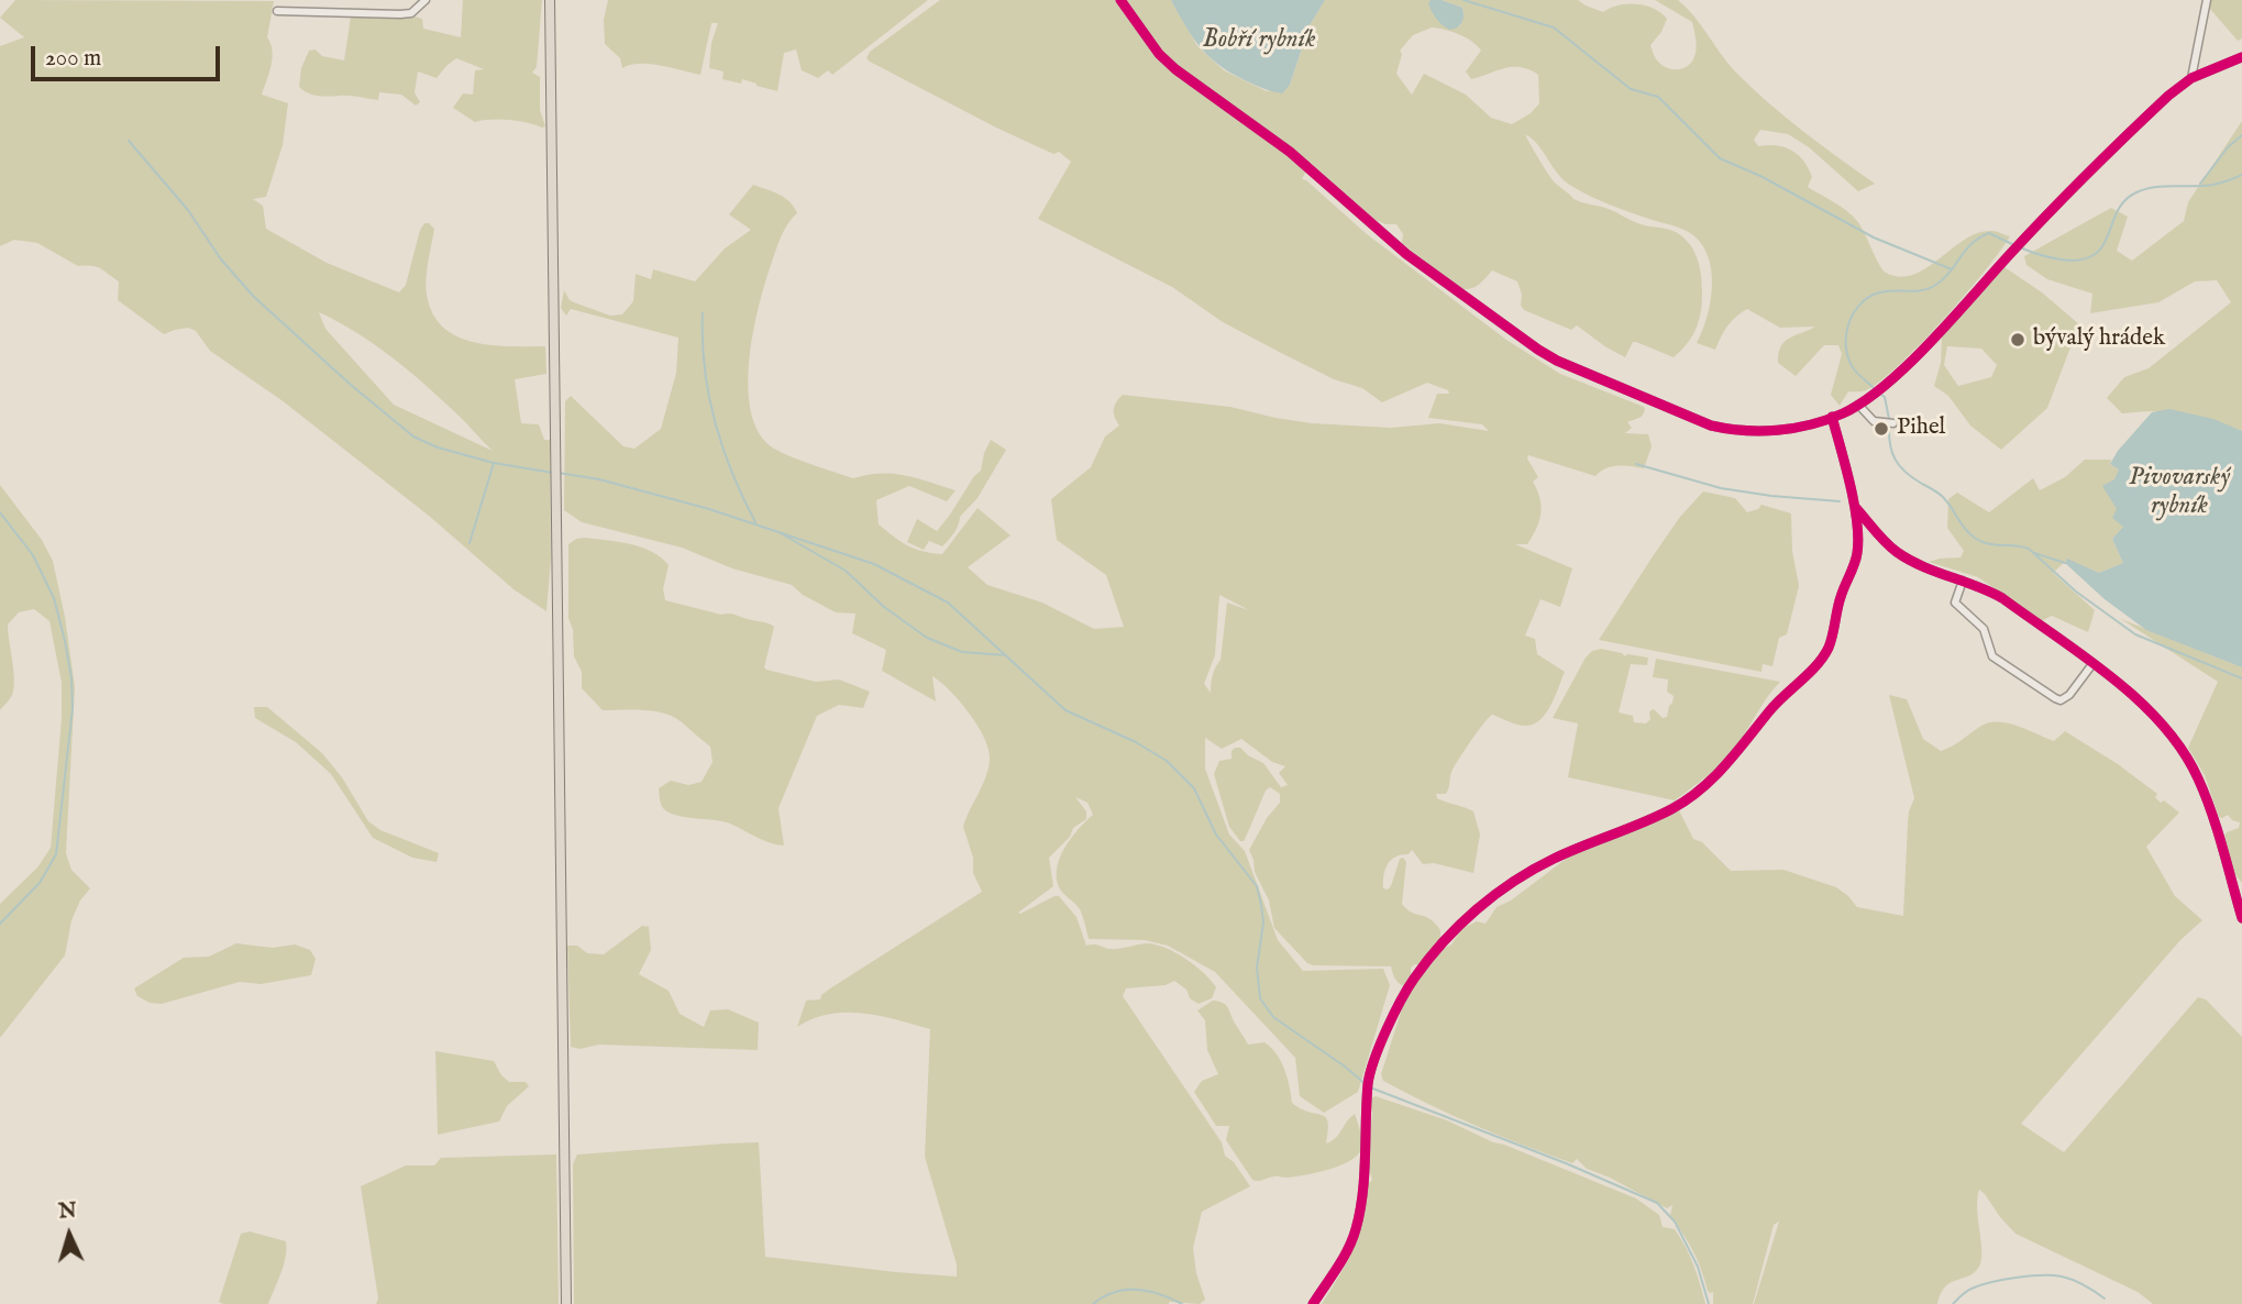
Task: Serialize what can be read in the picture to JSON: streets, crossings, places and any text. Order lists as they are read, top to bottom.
{
  "water": ["Bobří rybník", "Pivovarský rybník"],
  "places": ["bývalý hrádek", "Pihel"],
  "scale_bar": "200 m",
  "north": "top"
}
